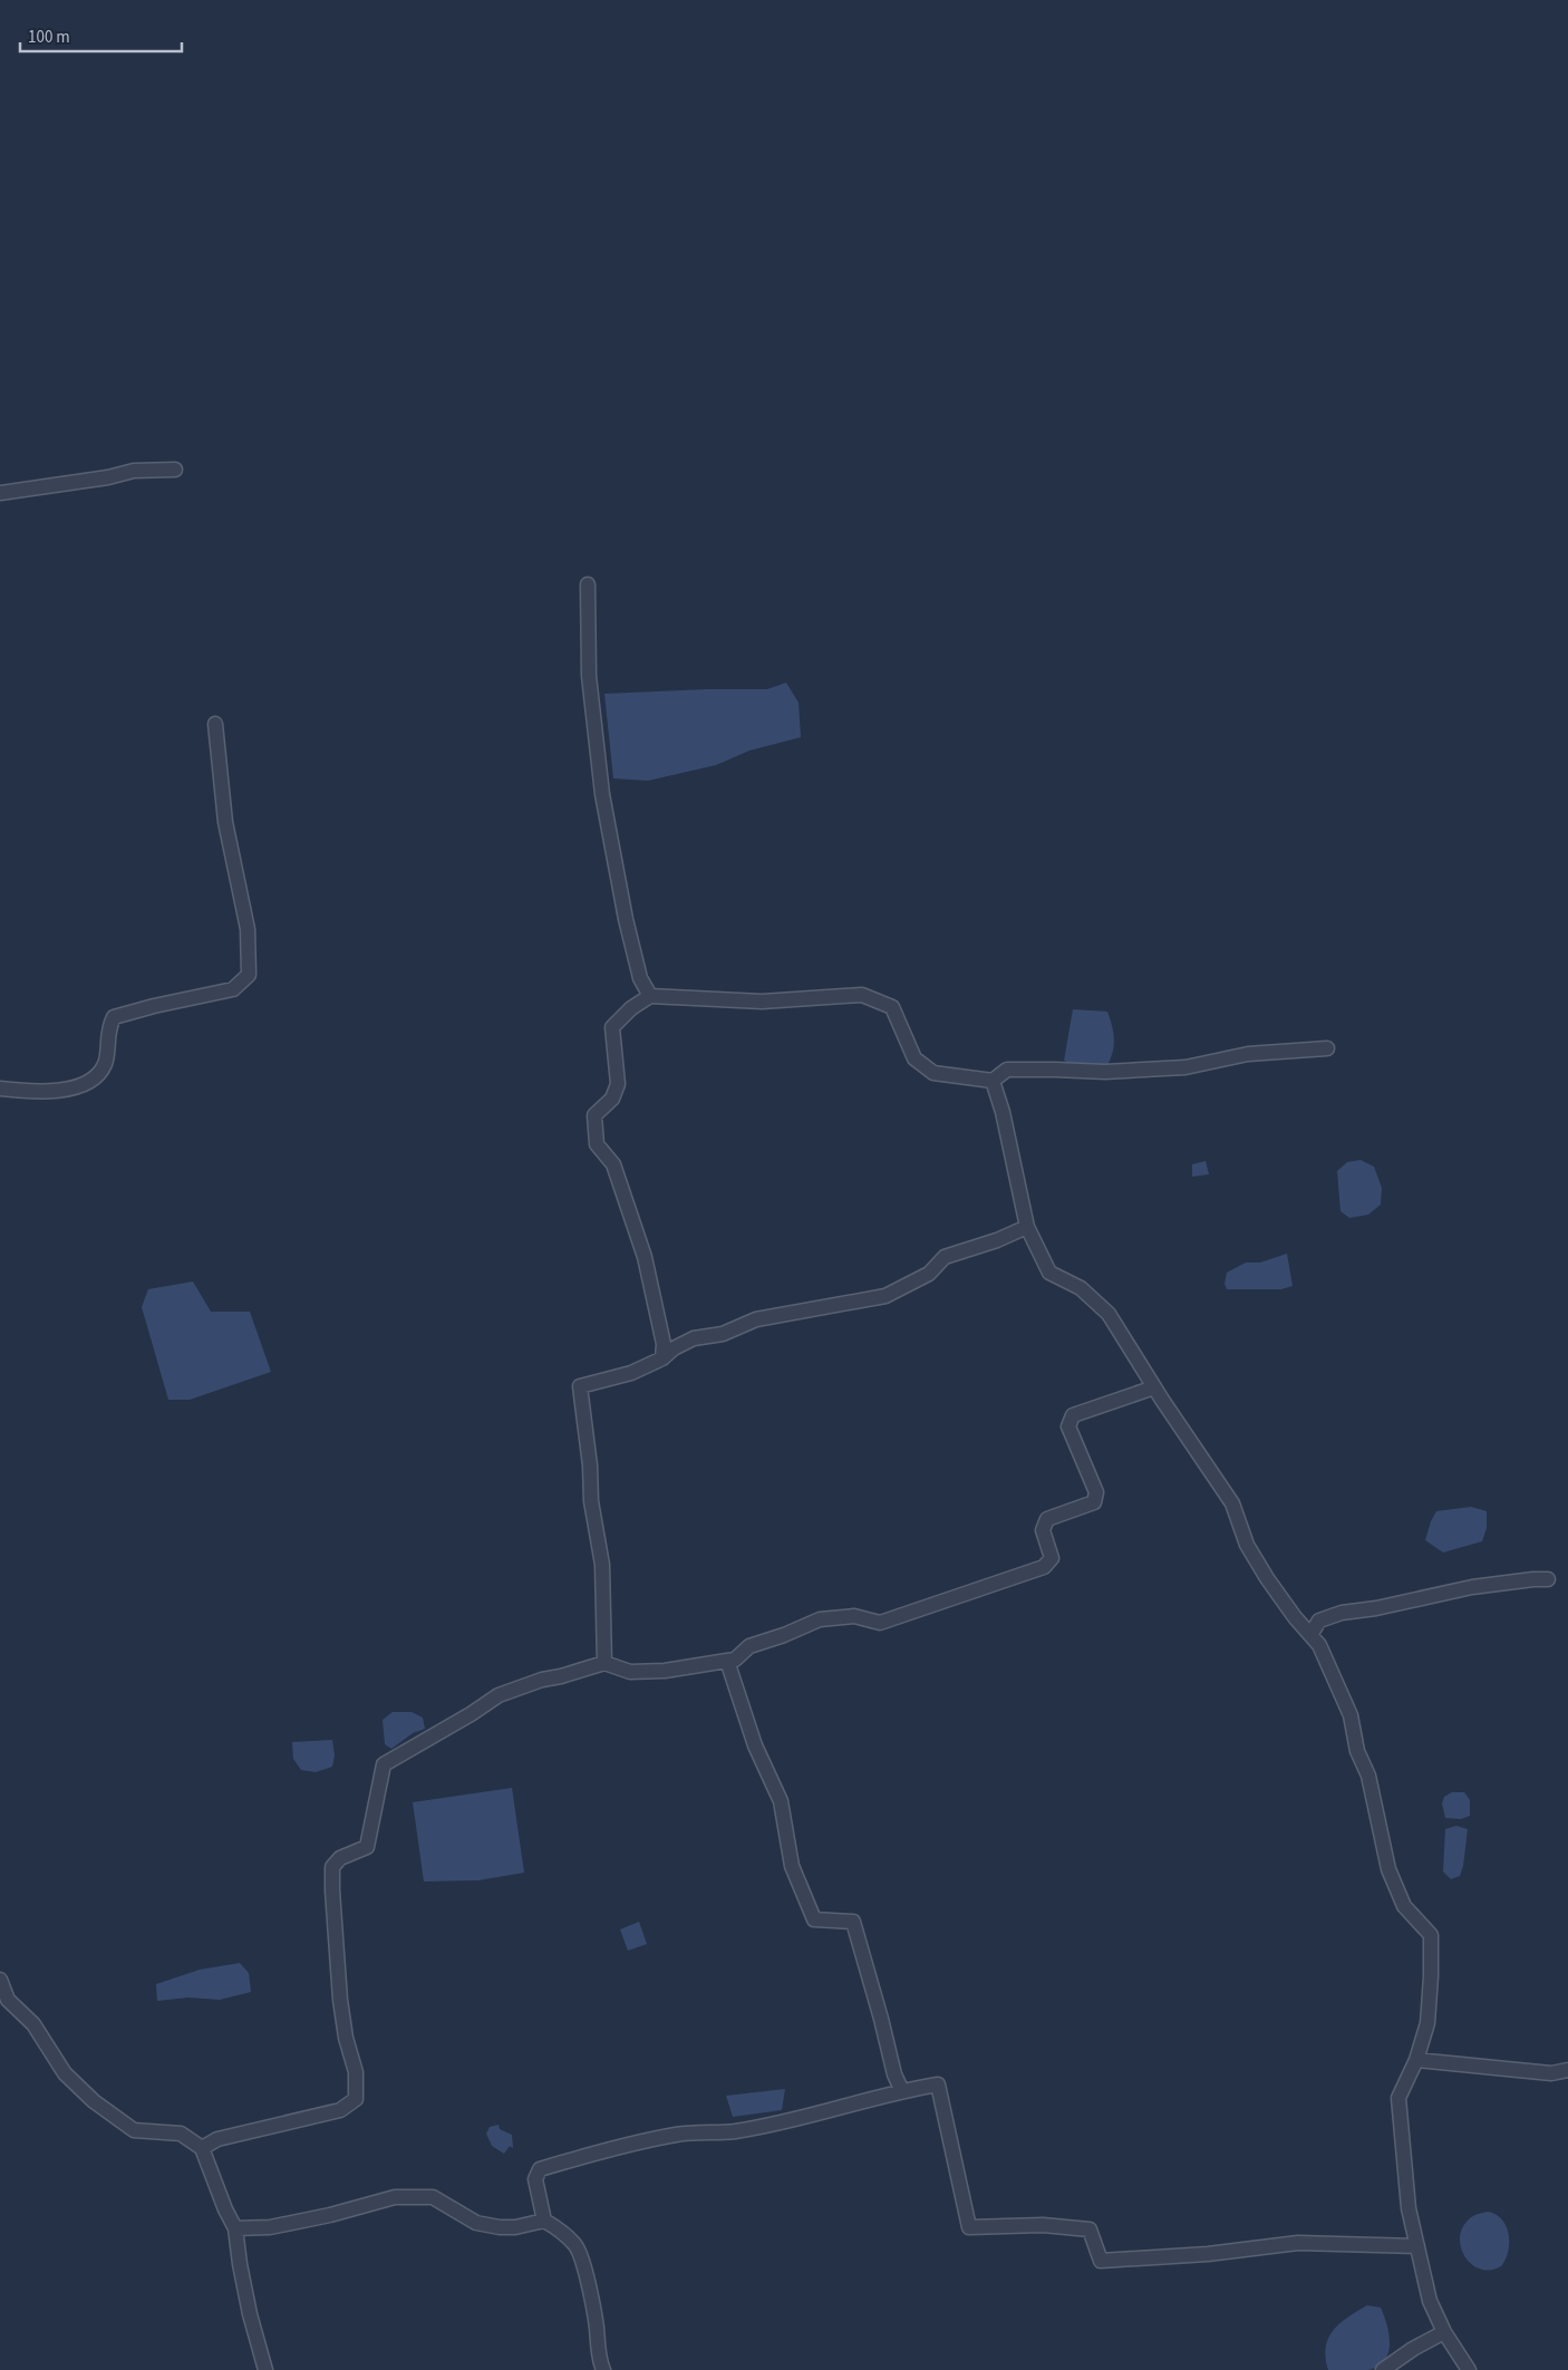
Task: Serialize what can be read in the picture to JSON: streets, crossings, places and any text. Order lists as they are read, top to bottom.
{
  "scale_bar": "100 m"
}
